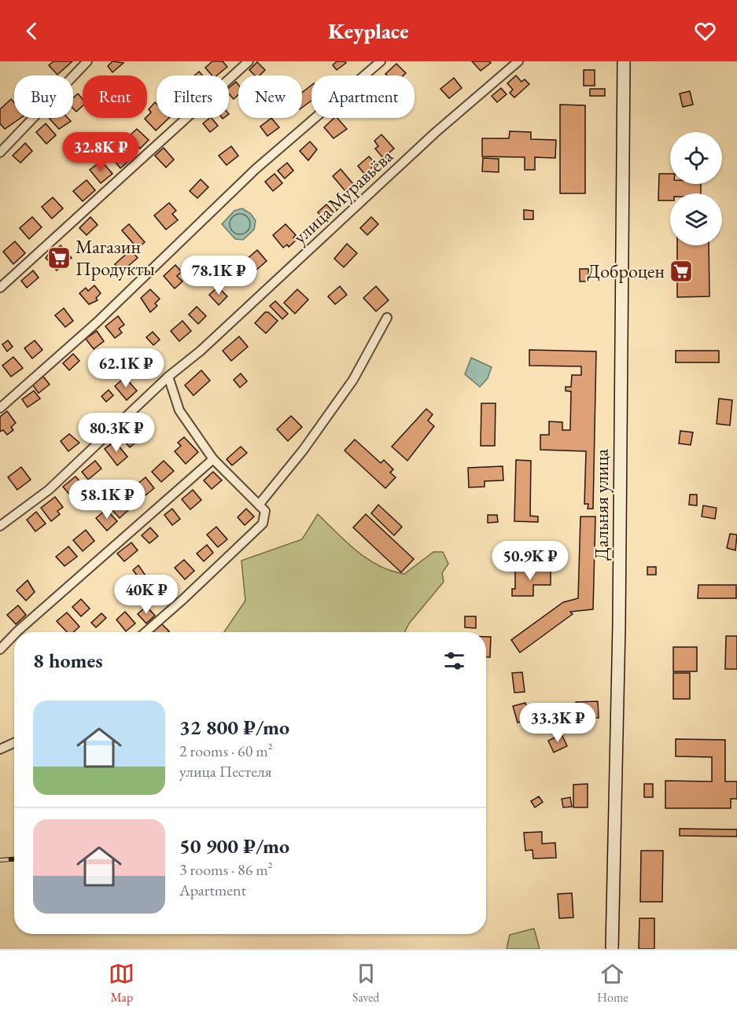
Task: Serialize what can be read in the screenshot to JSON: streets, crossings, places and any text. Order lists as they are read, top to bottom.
{
  "streets": {
    "main road": ["Дальняя улица"],
    "street": ["улица Муравьёва"]
  },
  "places": {
    "supermarket": ["Магазин Продукты", "Доброцен"]
  },
  "page": {
    "header": "Keyplace",
    "chip": [
      "Buy",
      "Rent",
      "Filters",
      "New",
      "Apartment"
    ],
    "price": [
      "32.8K ₽",
      "78.1K ₽",
      "62.1K ₽",
      "80.3K ₽",
      "58.1K ₽",
      "50.9K ₽",
      "40K ₽",
      "33.3K ₽"
    ],
    "heading": "8 homes",
    "list": [
      {
        "name": "32 800 ₽/mo",
        "note": "2 rooms · 60 m² · улица Пестеля"
      },
      {
        "name": "50 900 ₽/mo",
        "note": "3 rooms · 86 m² · Apartment"
      }
    ],
    "tabs": ["Map", "Saved", "Home"]
  }
}
